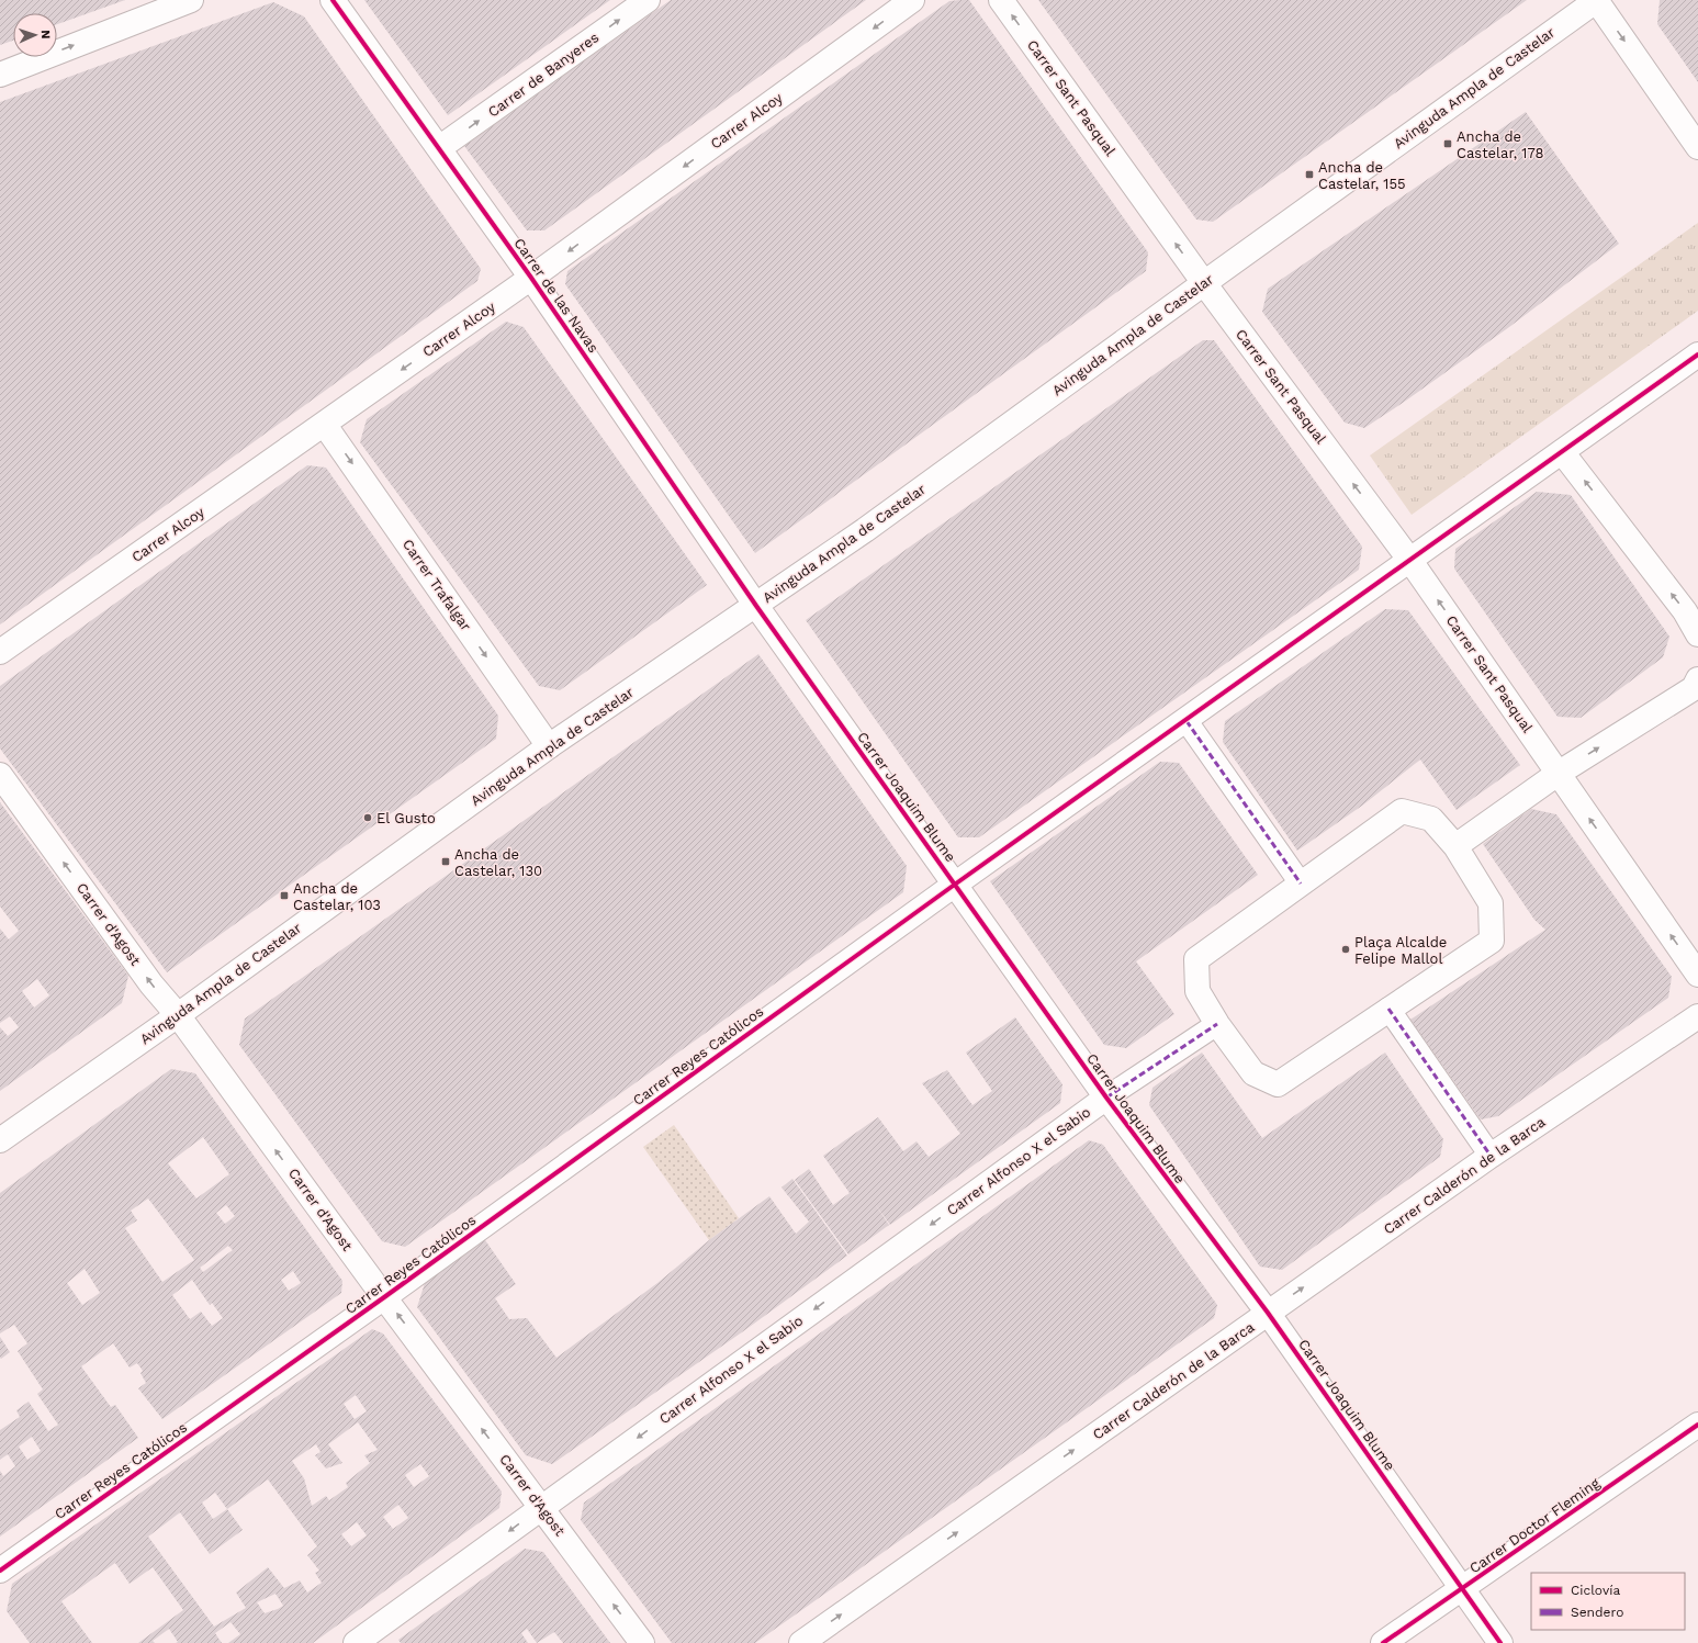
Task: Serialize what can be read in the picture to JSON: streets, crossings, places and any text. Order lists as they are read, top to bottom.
{
  "streets": {
    "street": [
      "Carrer de Banyeres",
      "Avinguda Ampla de Castelar",
      "Carrer Sant Pasqual",
      "Carrer Alcoy",
      "Carrer de las Navas",
      "Carrer Trafalgar",
      "Carrer Joaquim Blume",
      "Carrer d'Agost",
      "Carrer Reyes Católicos",
      "Carrer Alfonso X el Sabio",
      "Carrer Calderón de la Barca",
      "Carrer Doctor Fleming"
    ]
  },
  "crossings": [
    ["Carrer de Banyeres", "Carrer de las Navas"],
    ["Avinguda Ampla de Castelar", "Carrer Sant Pasqual"],
    ["Avinguda Ampla de Castelar", "Carrer de las Navas"],
    ["Avinguda Ampla de Castelar", "Carrer Trafalgar"],
    ["Avinguda Ampla de Castelar", "Carrer Joaquim Blume"],
    ["Avinguda Ampla de Castelar", "Carrer d'Agost"],
    ["Carrer Sant Pasqual", "Carrer Reyes Católicos"],
    ["Carrer Alcoy", "Carrer de las Navas"],
    ["Carrer Alcoy", "Carrer Trafalgar"],
    ["Carrer de las Navas", "Carrer Joaquim Blume"],
    ["Carrer Joaquim Blume", "Carrer Reyes Católicos"],
    ["Carrer Joaquim Blume", "Carrer Alfonso X el Sabio"],
    ["Carrer Joaquim Blume", "Carrer Calderón de la Barca"],
    ["Carrer Joaquim Blume", "Carrer Doctor Fleming"],
    ["Carrer d'Agost", "Carrer Reyes Católicos"],
    ["Carrer d'Agost", "Carrer Alfonso X el Sabio"]
  ],
  "one_way": [
    "Carrer de Banyeres",
    "Carrer Sant Pasqual",
    "Carrer Alcoy",
    "Carrer Trafalgar",
    "Carrer d'Agost",
    "Carrer Alfonso X el Sabio",
    "Carrer Calderón de la Barca"
  ],
  "places": {
    "transit": [
      "Ancha de Castelar, 178",
      "Ancha de Castelar, 155",
      "Ancha de Castelar, 130",
      "Ancha de Castelar, 103"
    ],
    "other": ["El Gusto", "Plaça Alcalde Felipe Mallol"]
  },
  "legend": ["Ciclovía", "Sendero"],
  "north": "right"
}
